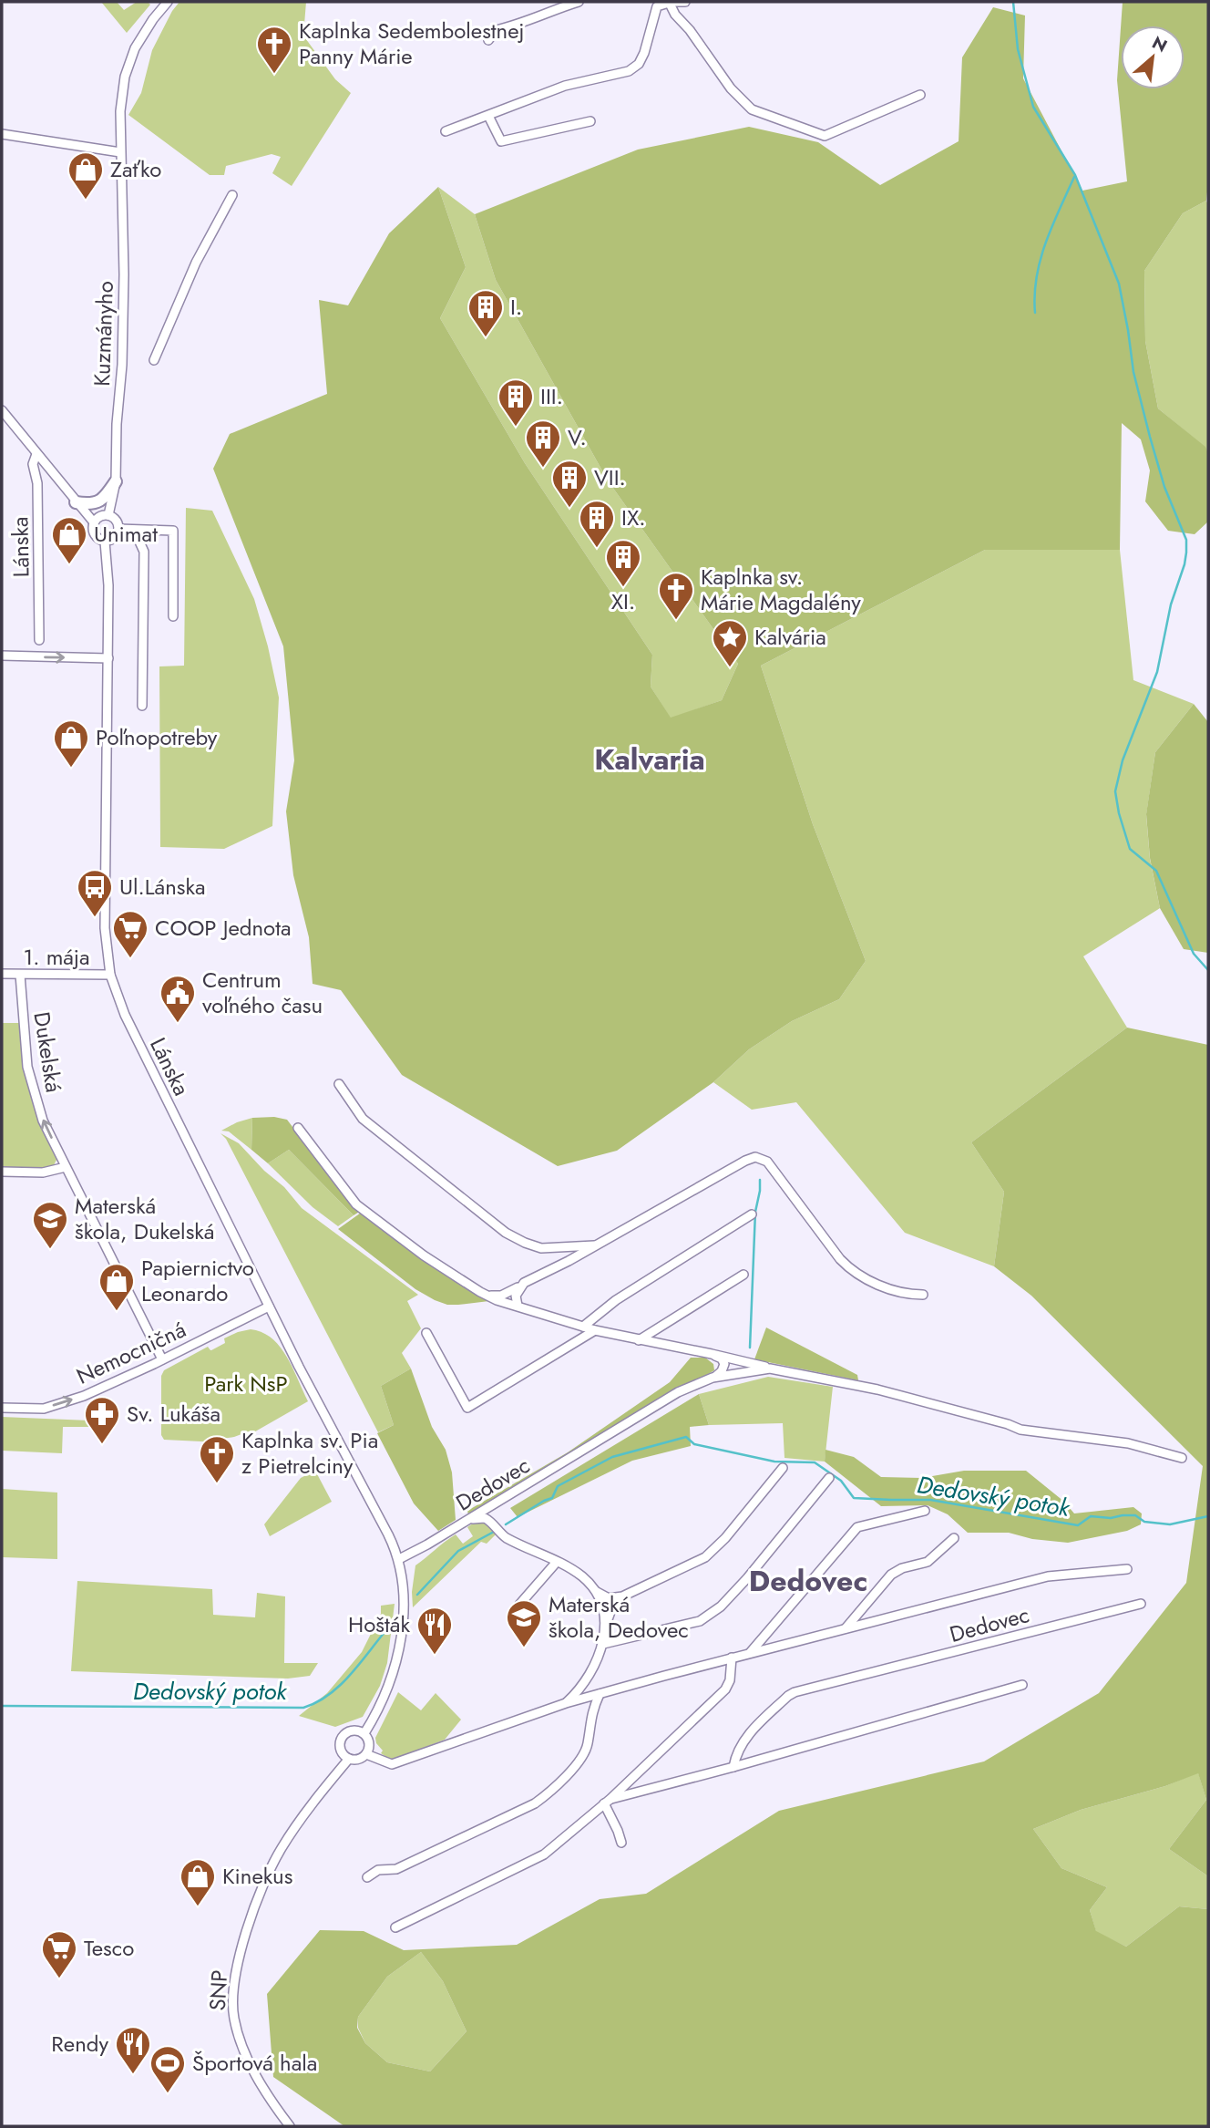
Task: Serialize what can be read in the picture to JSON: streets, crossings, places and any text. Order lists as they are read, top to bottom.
{
  "streets": {
    "street": [
      "Kuzmányho",
      "Lánska",
      "1. mája",
      "Dukelská",
      "Nemocničná",
      "Dedovec",
      "SNP"
    ]
  },
  "crossings": [
    ["Kuzmányho", "Lánska"],
    ["Lánska", "1. mája"],
    ["Lánska", "Nemocničná"],
    ["Lánska", "Dedovec"],
    ["1. mája", "Dukelská"],
    ["Dukelská", "Nemocničná"],
    ["Dedovec", "SNP"]
  ],
  "one_way": ["Dukelská", "Nemocničná"],
  "districts": ["Kalvaria", "Dedovec"],
  "water": ["Dedovský potok"],
  "parks": ["Park NsP"],
  "places": {
    "church": ["Kaplnka Sedembolestnej Panny Márie", "Kaplnka sv. Márie Magdalény", "Kaplnka sv. Pia z Pietrelciny"],
    "shop": [
      "Zaťko",
      "Unimat",
      "Poľnopotreby",
      "Papiernictvo Leonardo",
      "Kinekus"
    ],
    "building": [
      "I.",
      "III.",
      "V.",
      "VII.",
      "IX.",
      "XI."
    ],
    "place": ["Kalvária"],
    "bus stop": ["Ul.Lánska"],
    "supermarket": ["COOP Jednota", "Tesco"],
    "public building": ["Centrum voľného času"],
    "school or university": ["Materská škola, Dukelská", "Materská škola, Dedovec"],
    "pharmacy": ["Sv. Lukáša"],
    "restaurant": ["Hošták", "Rendy"],
    "sports": ["Športová hala"]
  },
  "north": "top right"
}
